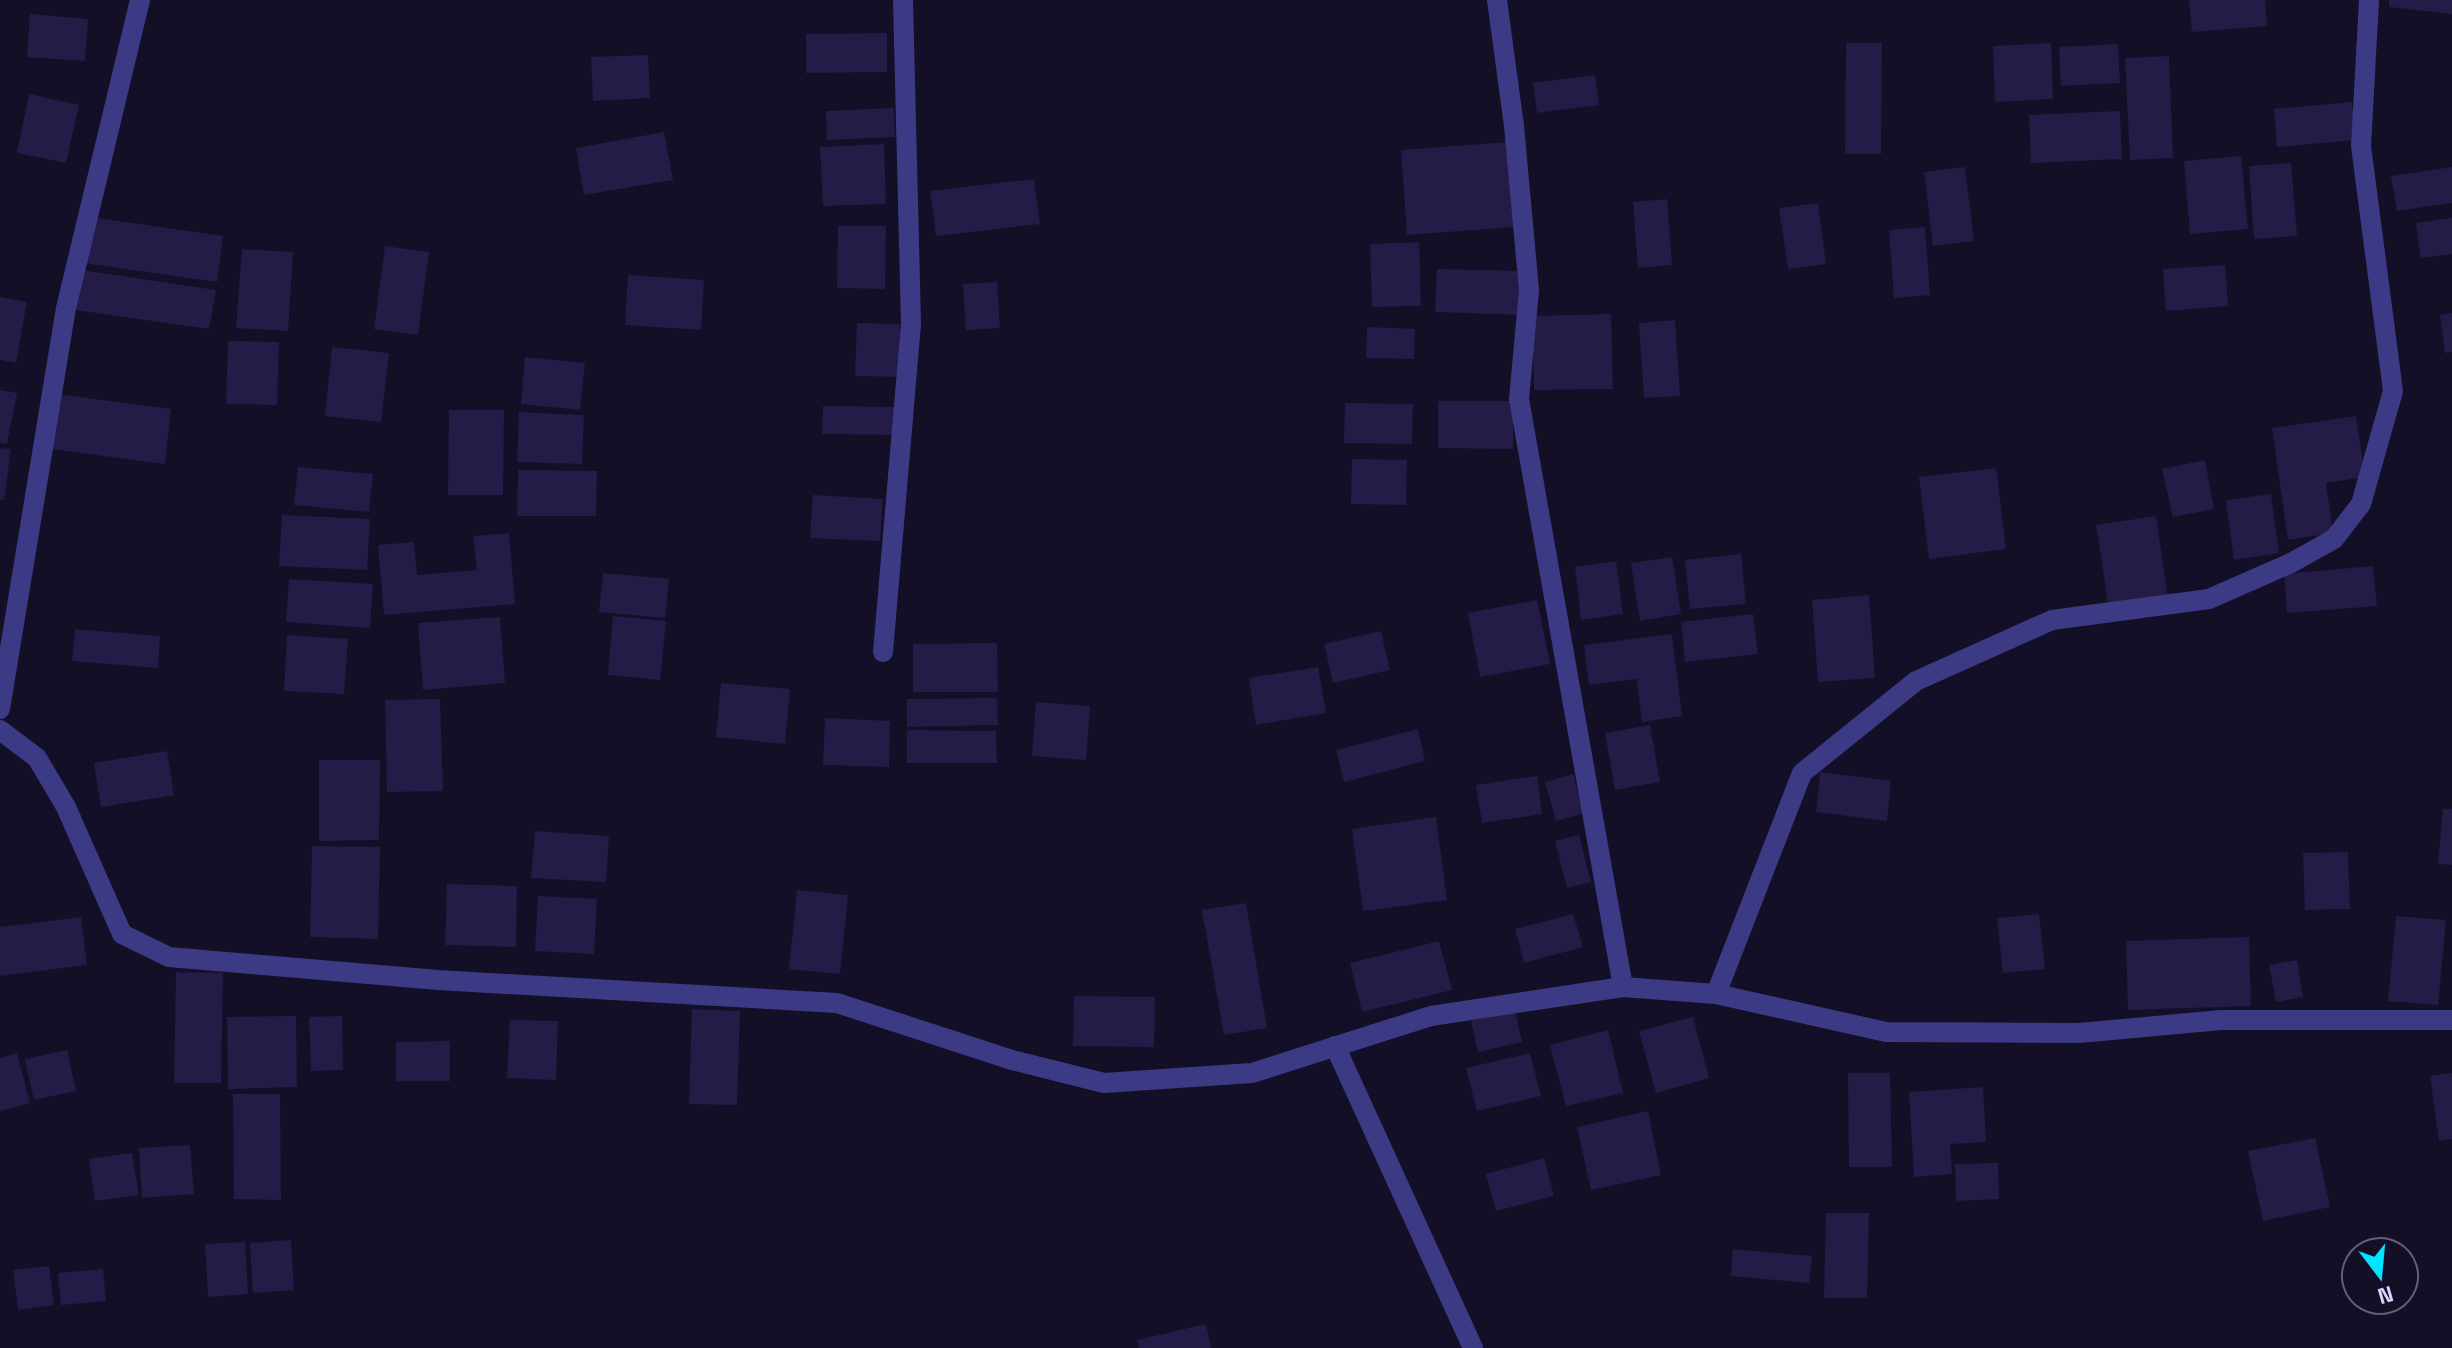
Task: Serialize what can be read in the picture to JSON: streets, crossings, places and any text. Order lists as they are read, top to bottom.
{
  "north": "bottom"
}
